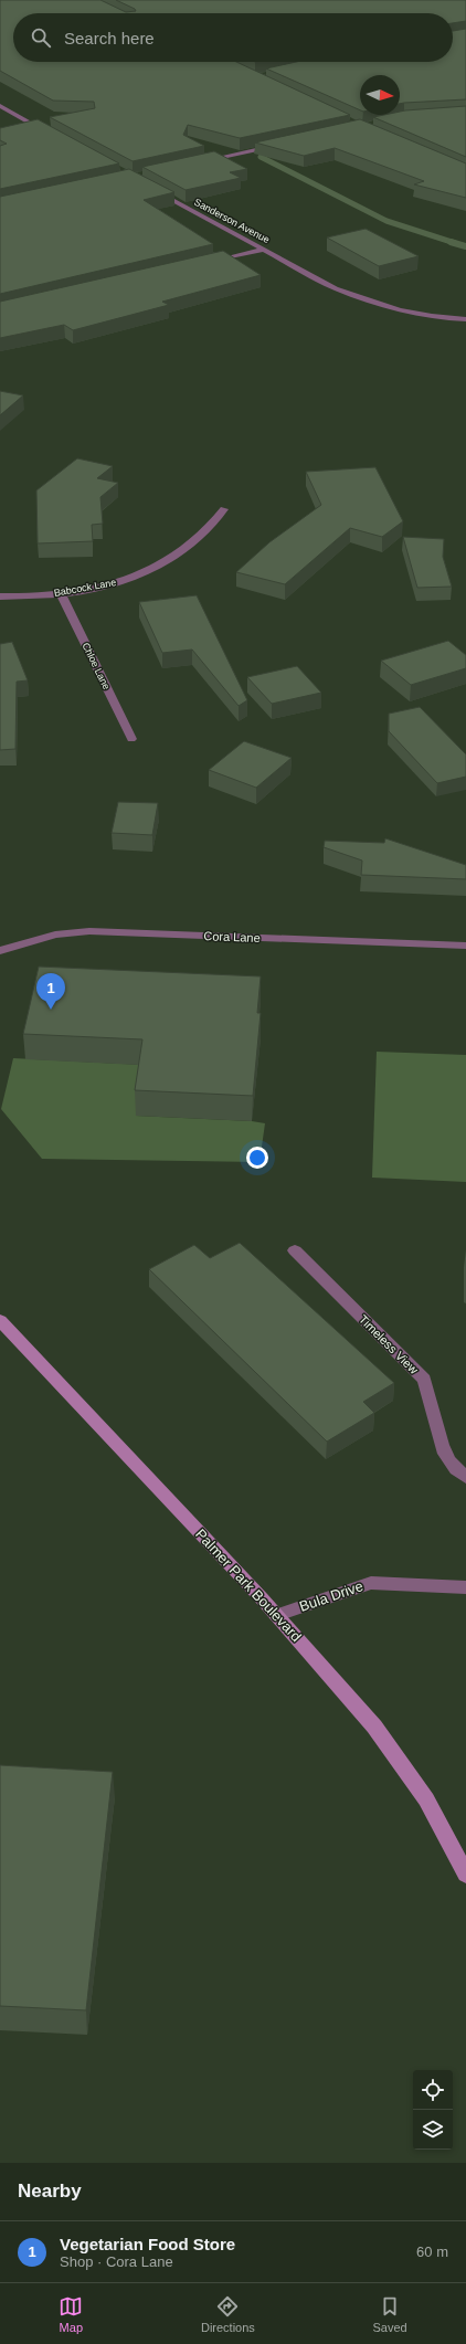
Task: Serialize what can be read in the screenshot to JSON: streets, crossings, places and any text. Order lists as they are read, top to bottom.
{
  "streets": {
    "main road": ["Palmer Park Boulevard"],
    "street": [
      "Sanderson Avenue",
      "Babcock Lane",
      "Chloe Lane",
      "Cora Lane",
      "Timeless View",
      "Bula Drive"
    ]
  },
  "crossings": [
    ["Babcock Lane", "Chloe Lane"],
    ["Palmer Park Boulevard", "Bula Drive"]
  ],
  "north": "right",
  "page": {
    "search": "Search here",
    "pins": "1",
    "heading": "Nearby",
    "list": [
      {
        "mark": "1",
        "name": "Vegetarian Food Store",
        "note": "Shop · Cora Lane",
        "value": "60 m"
      }
    ],
    "nav": ["Map", "Directions", "Saved"]
  }
}
